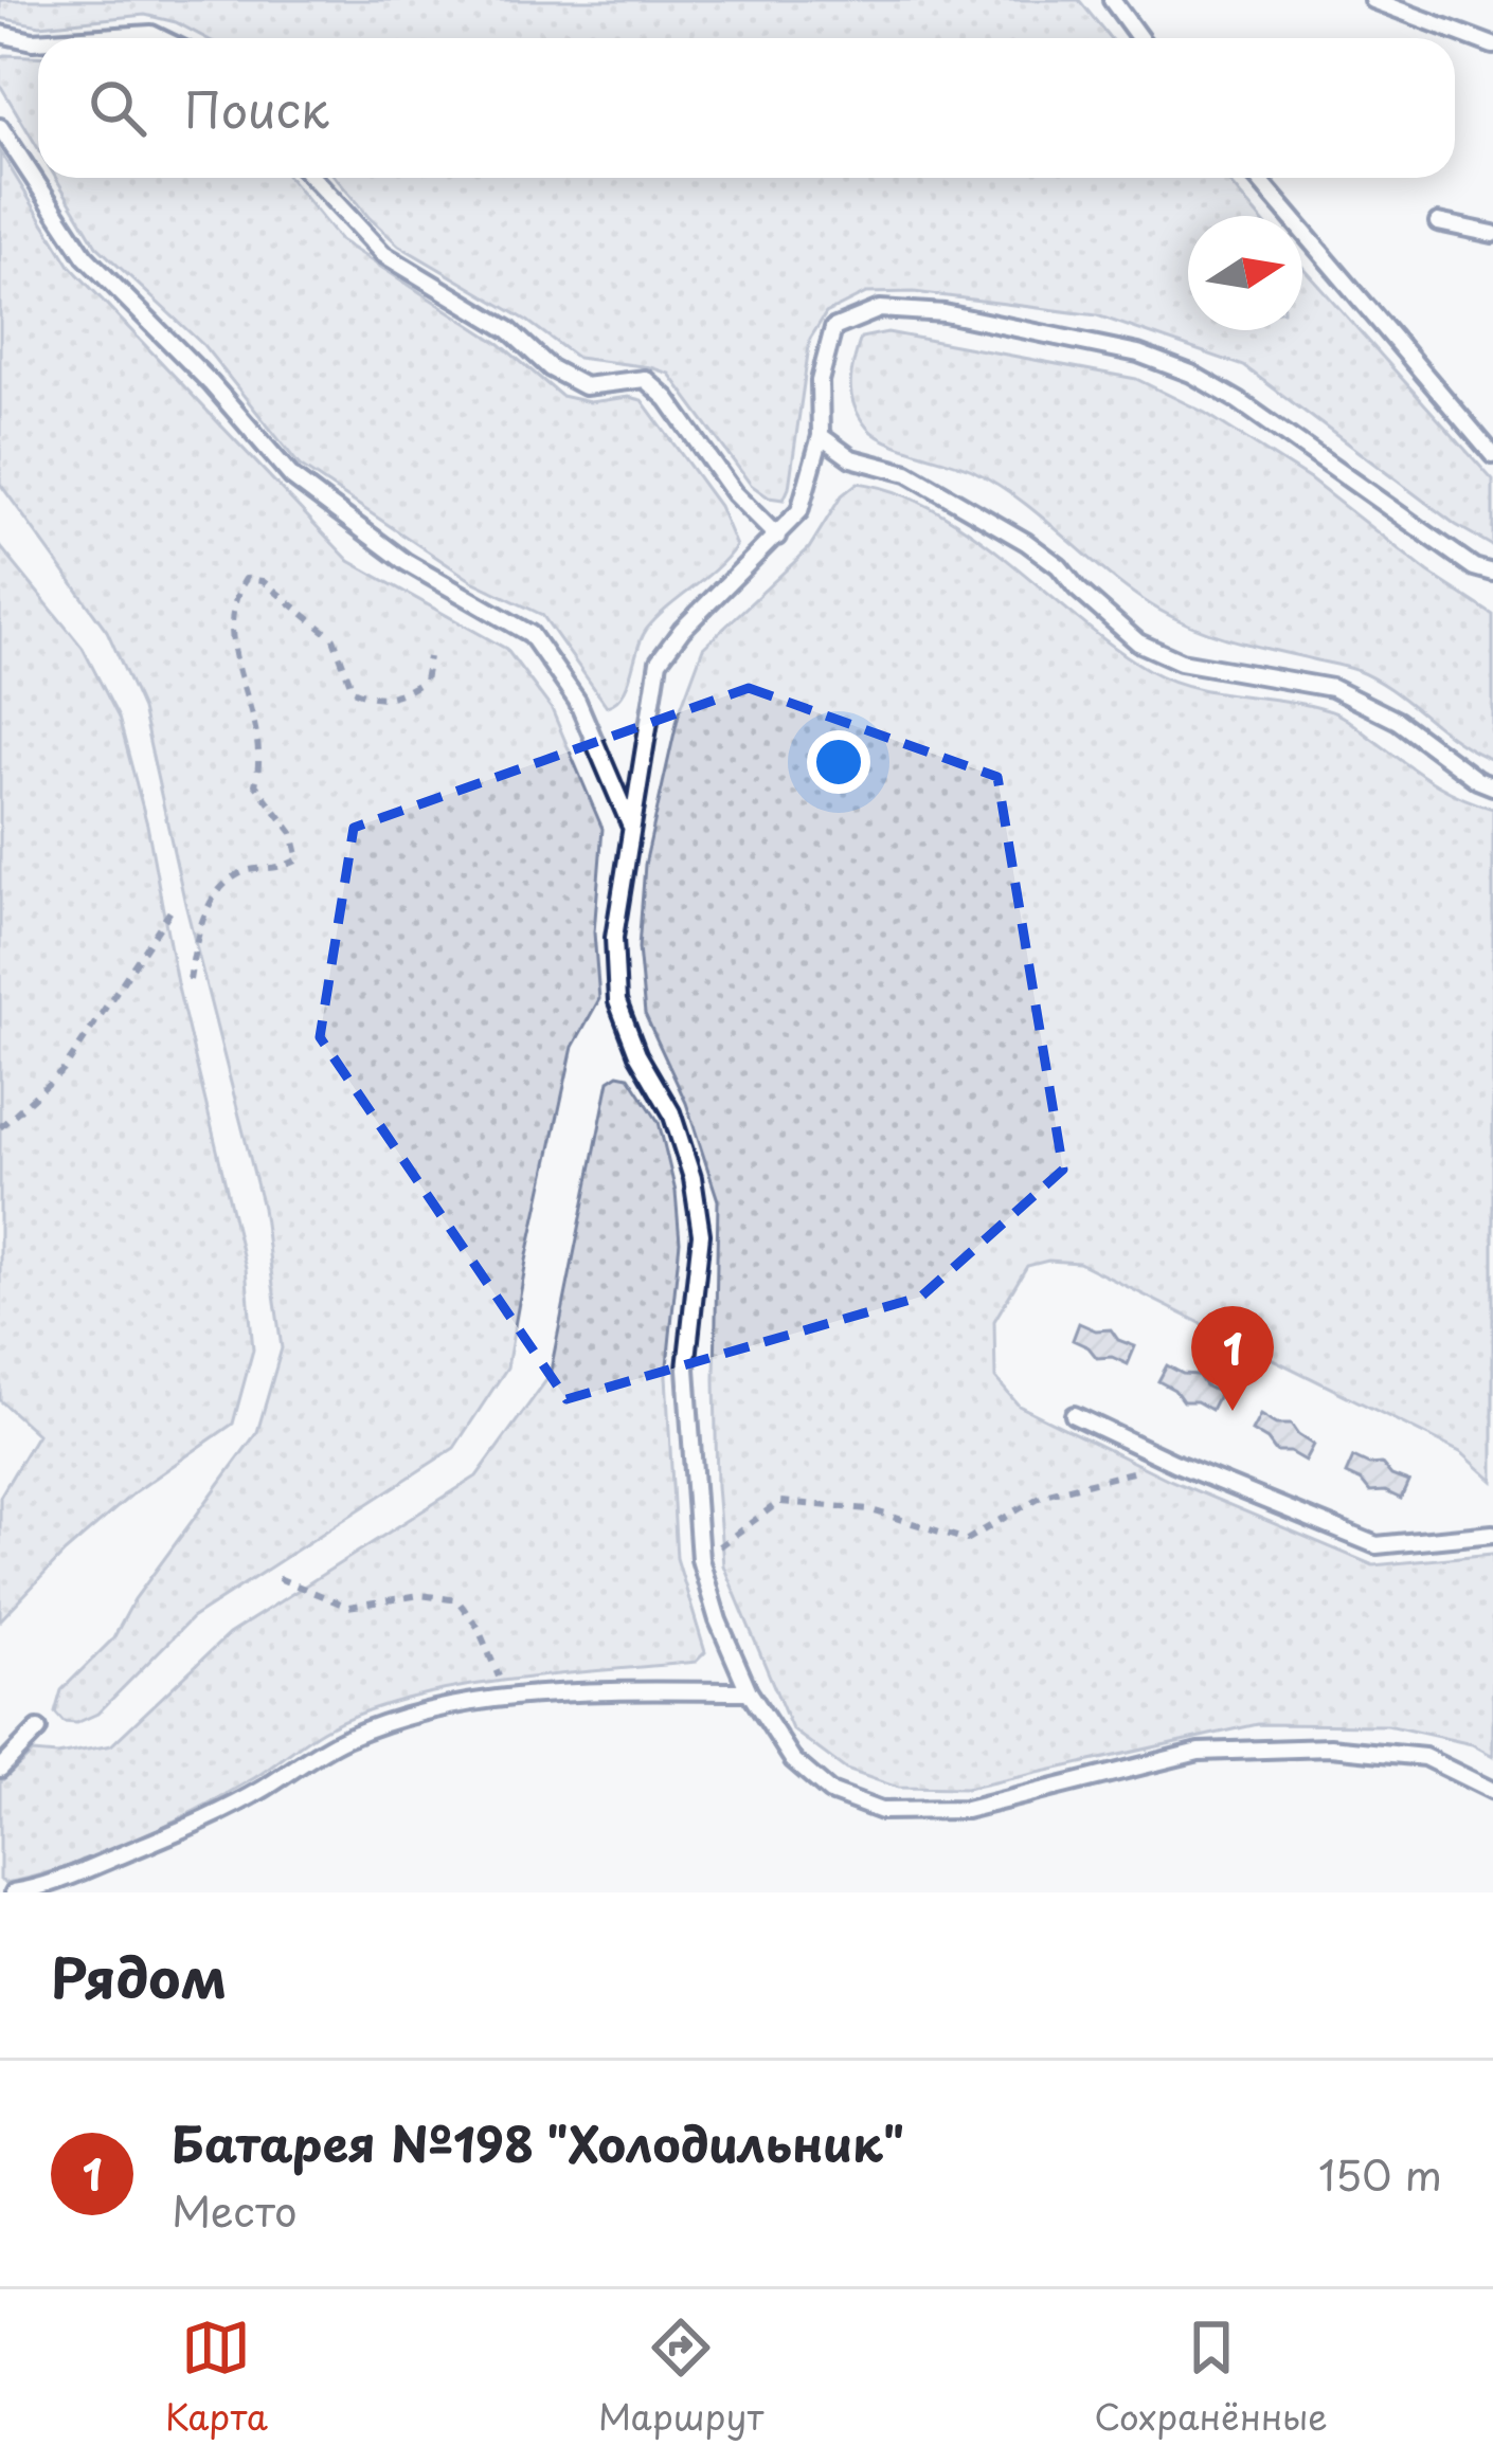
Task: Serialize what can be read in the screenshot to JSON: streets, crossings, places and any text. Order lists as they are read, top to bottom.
{
  "north": "right",
  "page": {
    "search": "Поиск",
    "pins": "1",
    "heading": "Рядом",
    "list": [
      {
        "mark": "1",
        "name": "Батарея №198 \"Холодильник\"",
        "note": "Место",
        "value": "150 m"
      }
    ],
    "nav": ["Карта", "Маршрут", "Сохранённые"]
  }
}
